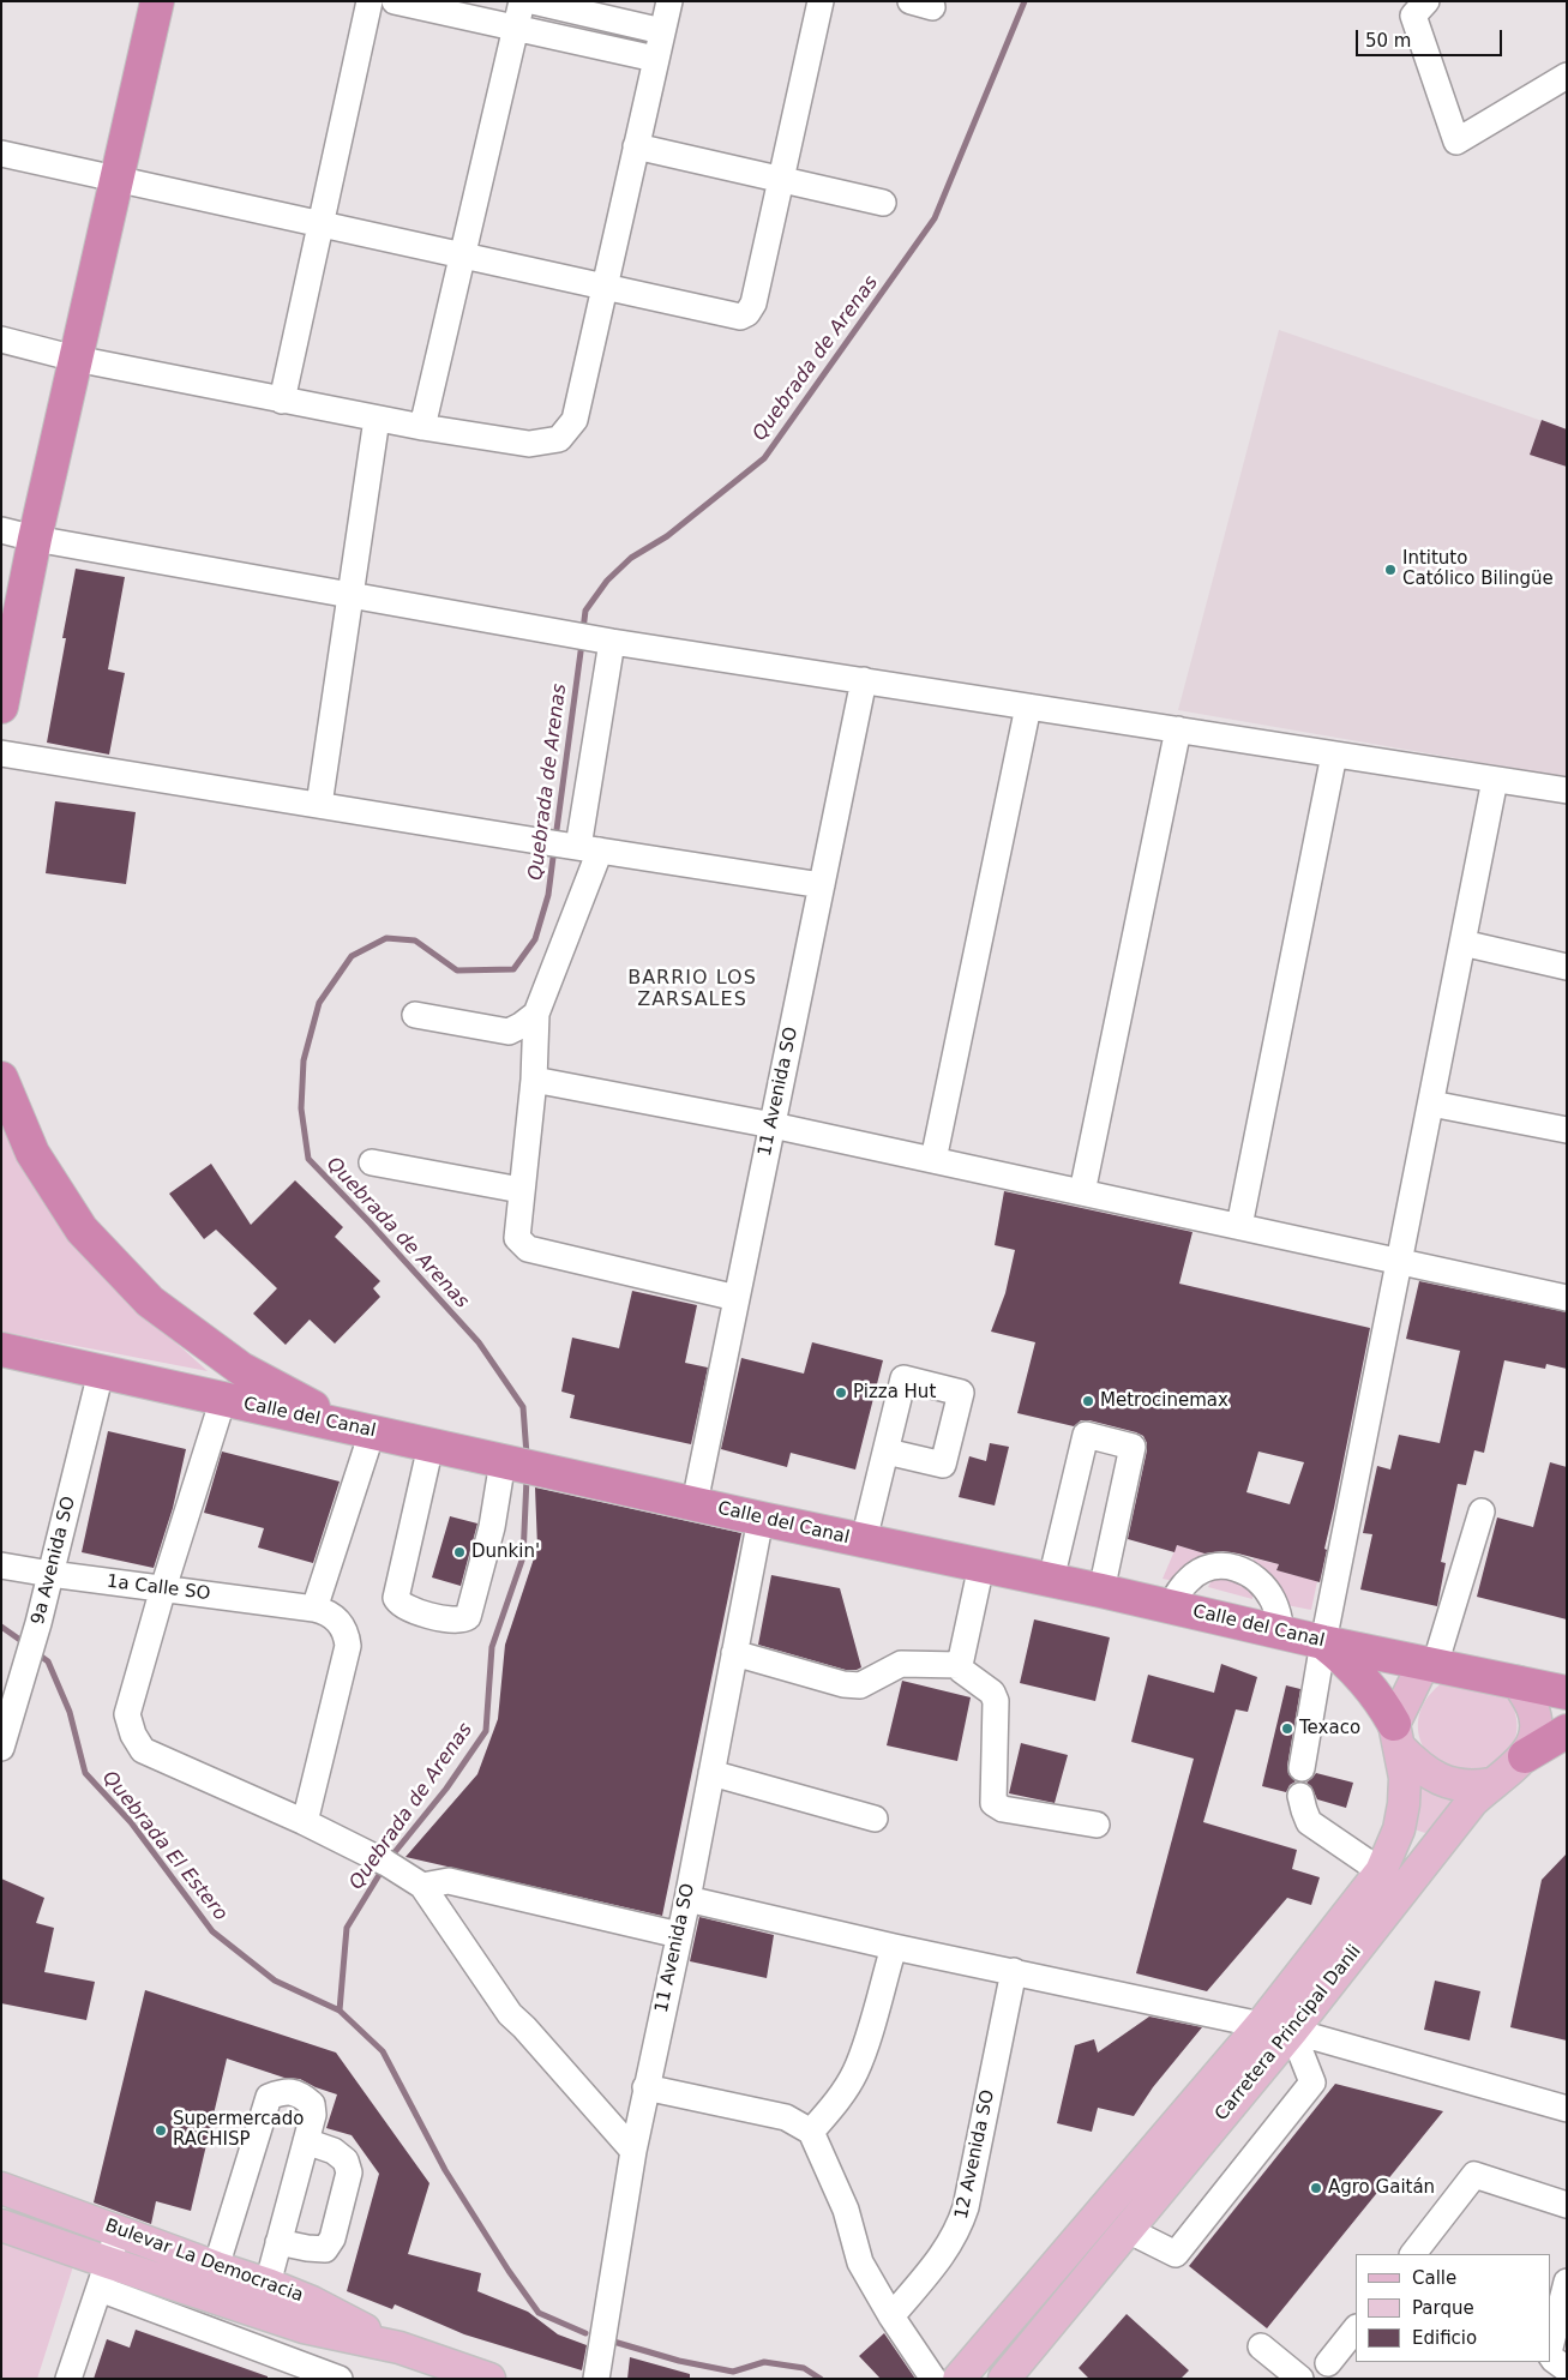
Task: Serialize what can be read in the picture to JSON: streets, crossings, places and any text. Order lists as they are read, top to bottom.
{
  "streets": {
    "highway": ["Calle del Canal"],
    "main road": ["Carretera Principal Danli", "Bulevar La Democracia"],
    "street": [
      "11 Avenida SO",
      "9a Avenida SO",
      "1a Calle SO",
      "12 Avenida SO"
    ]
  },
  "crossings": [
    ["11 Avenida SO", "Calle del Canal"],
    ["Calle del Canal", "9a Avenida SO"],
    ["Calle del Canal", "Carretera Principal Danli"],
    ["9a Avenida SO", "1a Calle SO"]
  ],
  "districts": ["BARRIO LOS ZARSALES"],
  "water": ["Quebrada de Arenas", "Quebrada El Estero"],
  "places": [
    "Intituto Católico Bilingüe",
    "Pizza Hut",
    "Metrocinemax",
    "Dunkin'",
    "Texaco",
    "Supermercado RACHISP",
    "Agro Gaitán"
  ],
  "legend": ["Calle", "Parque", "Edificio"],
  "scale_bar": "50 m"
}
